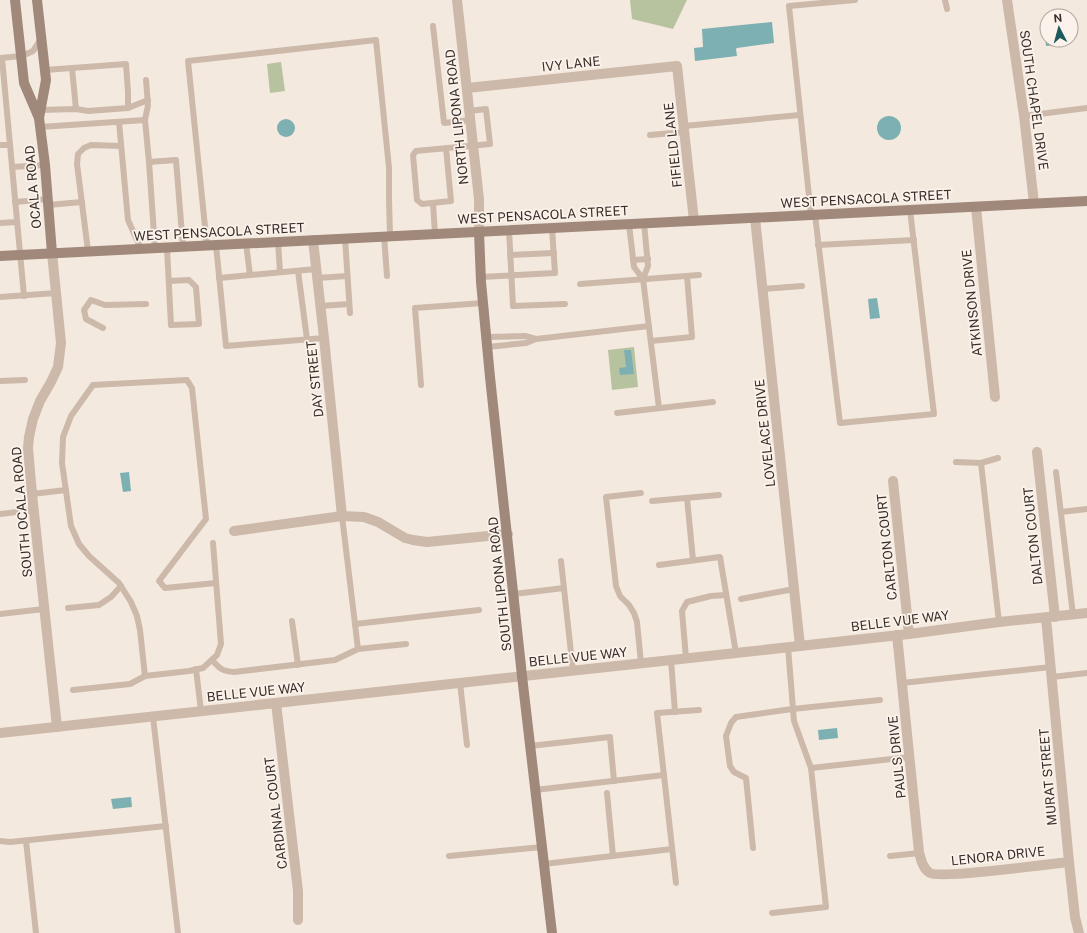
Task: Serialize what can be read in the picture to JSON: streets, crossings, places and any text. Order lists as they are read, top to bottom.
{
  "streets": {
    "main road": ["OCALA ROAD", "WEST PENSACOLA STREET", "SOUTH LIPONA ROAD"],
    "street": [
      "IVY LANE",
      "SOUTH CHAPEL DRIVE",
      "NORTH LIPONA ROAD",
      "FIFIELD LANE",
      "ATKINSON DRIVE",
      "DAY STREET",
      "LOVELACE DRIVE",
      "SOUTH OCALA ROAD",
      "DALTON COURT",
      "CARLTON COURT",
      "BELLE VUE WAY",
      "PAULS DRIVE",
      "MURAT STREET",
      "CARDINAL COURT",
      "LENORA DRIVE"
    ]
  },
  "crossings": [
    ["IVY LANE", "NORTH LIPONA ROAD"],
    ["IVY LANE", "FIFIELD LANE"],
    ["SOUTH CHAPEL DRIVE", "WEST PENSACOLA STREET"],
    ["NORTH LIPONA ROAD", "WEST PENSACOLA STREET"],
    ["NORTH LIPONA ROAD", "SOUTH LIPONA ROAD"],
    ["FIFIELD LANE", "WEST PENSACOLA STREET"],
    ["OCALA ROAD", "WEST PENSACOLA STREET"],
    ["OCALA ROAD", "SOUTH OCALA ROAD"],
    ["WEST PENSACOLA STREET", "ATKINSON DRIVE"],
    ["WEST PENSACOLA STREET", "DAY STREET"],
    ["WEST PENSACOLA STREET", "LOVELACE DRIVE"],
    ["WEST PENSACOLA STREET", "SOUTH OCALA ROAD"],
    ["WEST PENSACOLA STREET", "SOUTH LIPONA ROAD"],
    ["LOVELACE DRIVE", "BELLE VUE WAY"],
    ["SOUTH OCALA ROAD", "BELLE VUE WAY"],
    ["DALTON COURT", "BELLE VUE WAY"],
    ["DALTON COURT", "MURAT STREET"],
    ["CARLTON COURT", "BELLE VUE WAY"],
    ["SOUTH LIPONA ROAD", "BELLE VUE WAY"],
    ["BELLE VUE WAY", "PAULS DRIVE"],
    ["BELLE VUE WAY", "MURAT STREET"],
    ["BELLE VUE WAY", "CARDINAL COURT"],
    ["PAULS DRIVE", "LENORA DRIVE"],
    ["MURAT STREET", "LENORA DRIVE"]
  ],
  "north": "top"
}
